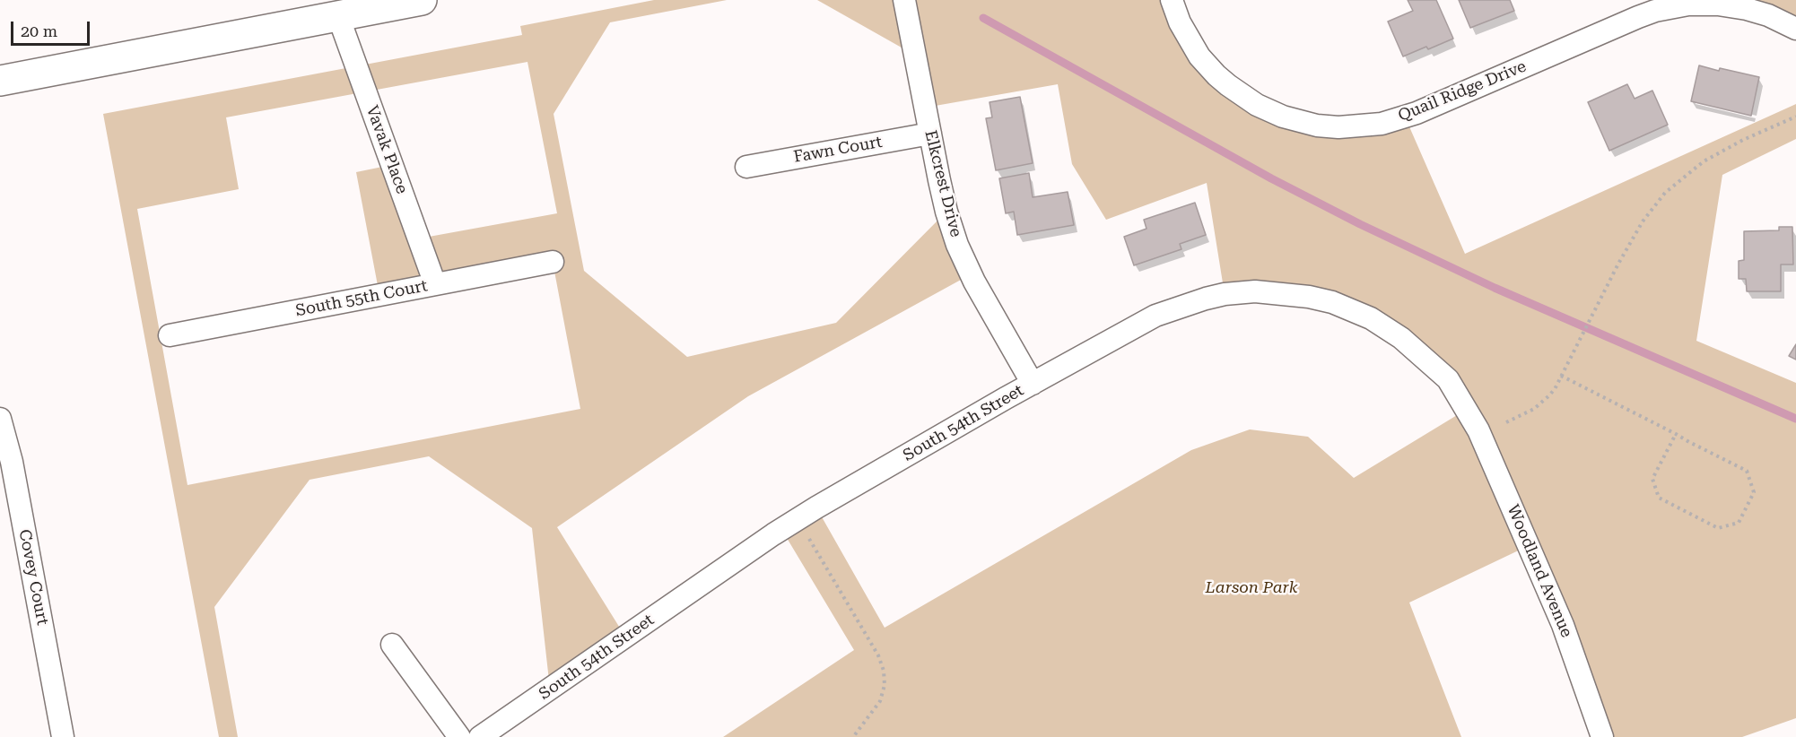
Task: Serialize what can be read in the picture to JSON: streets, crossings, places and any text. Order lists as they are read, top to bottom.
{
  "streets": {
    "street": [
      "Quail Ridge Drive",
      "Vavak Place",
      "Fawn Court",
      "Elkcrest Drive",
      "South 55th Court",
      "South 54th Street",
      "Woodland Avenue",
      "Covey Court"
    ]
  },
  "crossings": [
    ["Vavak Place", "South 55th Court"],
    ["Fawn Court", "Elkcrest Drive"],
    ["Elkcrest Drive", "South 54th Street"],
    ["South 54th Street", "Woodland Avenue"]
  ],
  "parks": ["Larson Park"],
  "scale_bar": "20 m"
}
